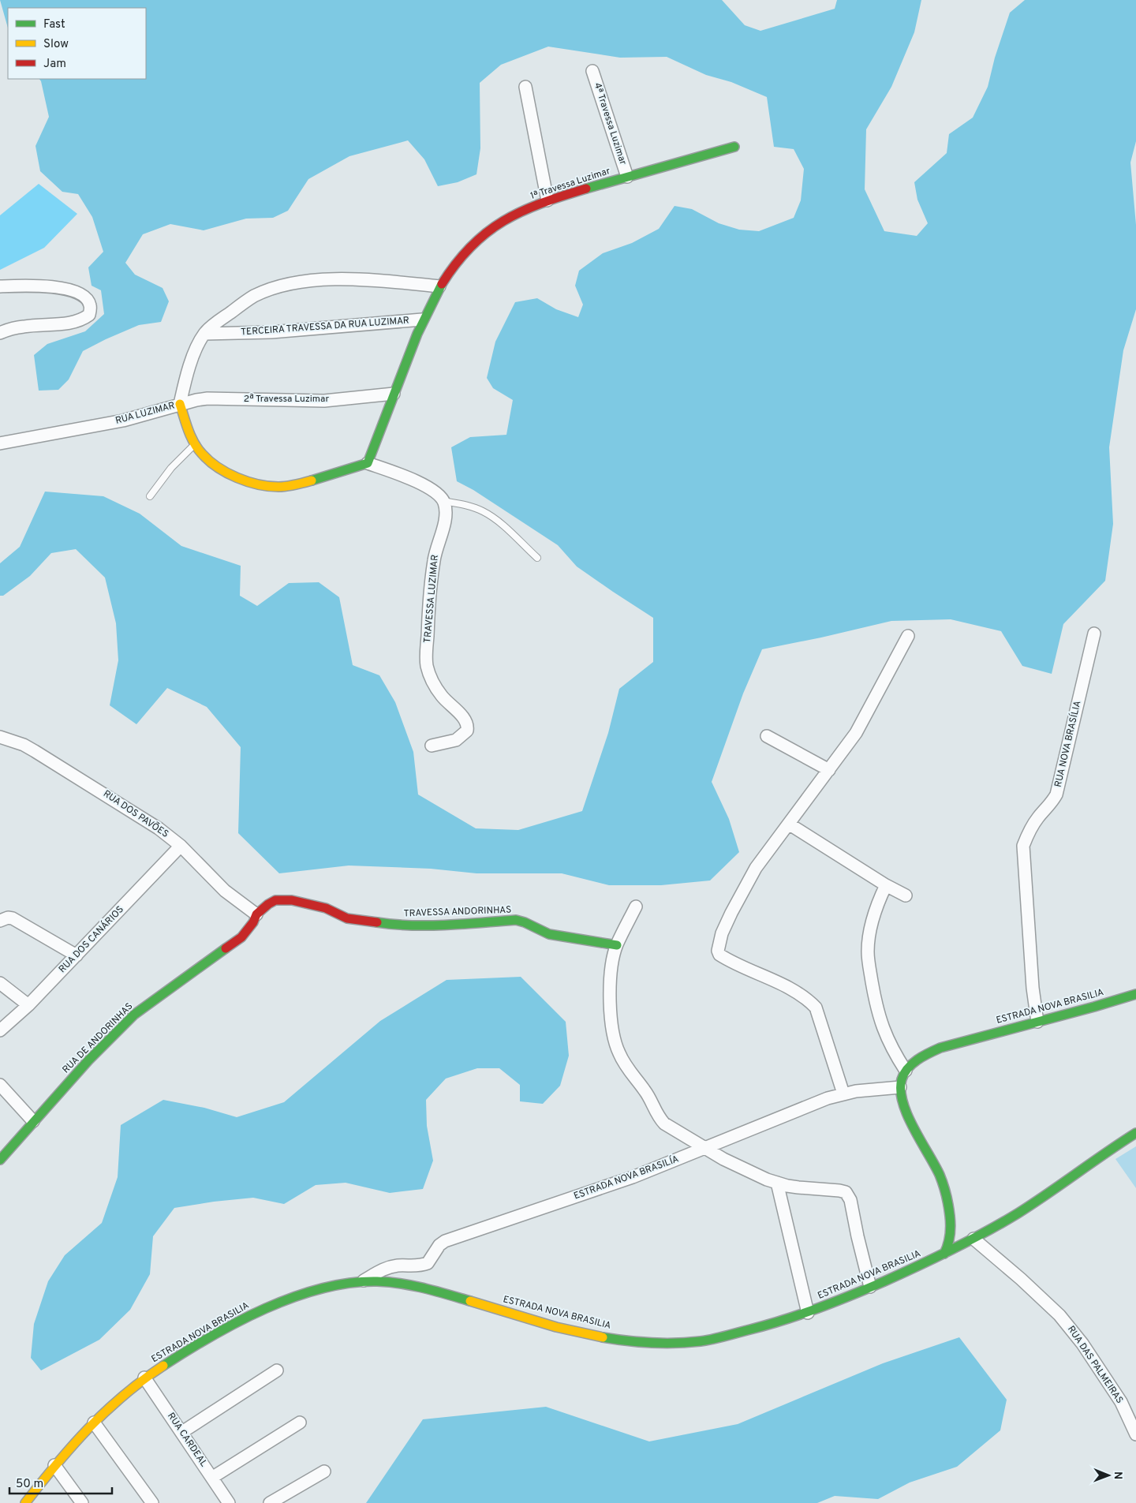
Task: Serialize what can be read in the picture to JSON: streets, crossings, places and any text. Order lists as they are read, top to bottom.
{
  "streets": {
    "street": [
      "4ª Travessa Luzimar",
      "1ª Travessa Luzimar",
      "TERCEIRA TRAVESSA DA RUA LUZIMAR",
      "2ª Travessa Luzimar",
      "RUA LUZIMAR",
      "TRAVESSA LUZIMAR",
      "RUA NOVA BRASÍLIA",
      "RUA DOS PAVÕES",
      "TRAVESSA ANDORINHAS",
      "RUA DOS CANÁRIOS",
      "ESTRADA NOVA BRASILIA",
      "RUA DE ANDORINHAS",
      "ESTRADA NOVA BRASILÍA",
      "RUA DAS PALMEIRAS",
      "RUA CARDEAL"
    ]
  },
  "crossings": [
    ["4ª Travessa Luzimar", "1ª Travessa Luzimar"],
    ["1ª Travessa Luzimar", "TERCEIRA TRAVESSA DA RUA LUZIMAR"],
    ["1ª Travessa Luzimar", "2ª Travessa Luzimar"],
    ["1ª Travessa Luzimar", "RUA LUZIMAR"],
    ["TERCEIRA TRAVESSA DA RUA LUZIMAR", "RUA LUZIMAR"],
    ["2ª Travessa Luzimar", "RUA LUZIMAR"],
    ["RUA NOVA BRASÍLIA", "ESTRADA NOVA BRASILIA"],
    ["RUA DOS PAVÕES", "TRAVESSA ANDORINHAS"],
    ["RUA DOS PAVÕES", "RUA DOS CANÁRIOS"],
    ["RUA DOS PAVÕES", "RUA DE ANDORINHAS"],
    ["TRAVESSA ANDORINHAS", "RUA DE ANDORINHAS"],
    ["ESTRADA NOVA BRASILIA", "ESTRADA NOVA BRASILÍA"],
    ["ESTRADA NOVA BRASILIA", "RUA DAS PALMEIRAS"],
    ["ESTRADA NOVA BRASILIA", "RUA CARDEAL"]
  ],
  "legend": ["Fast", "Slow", "Jam"],
  "scale_bar": "50 m",
  "north": "right"
}
